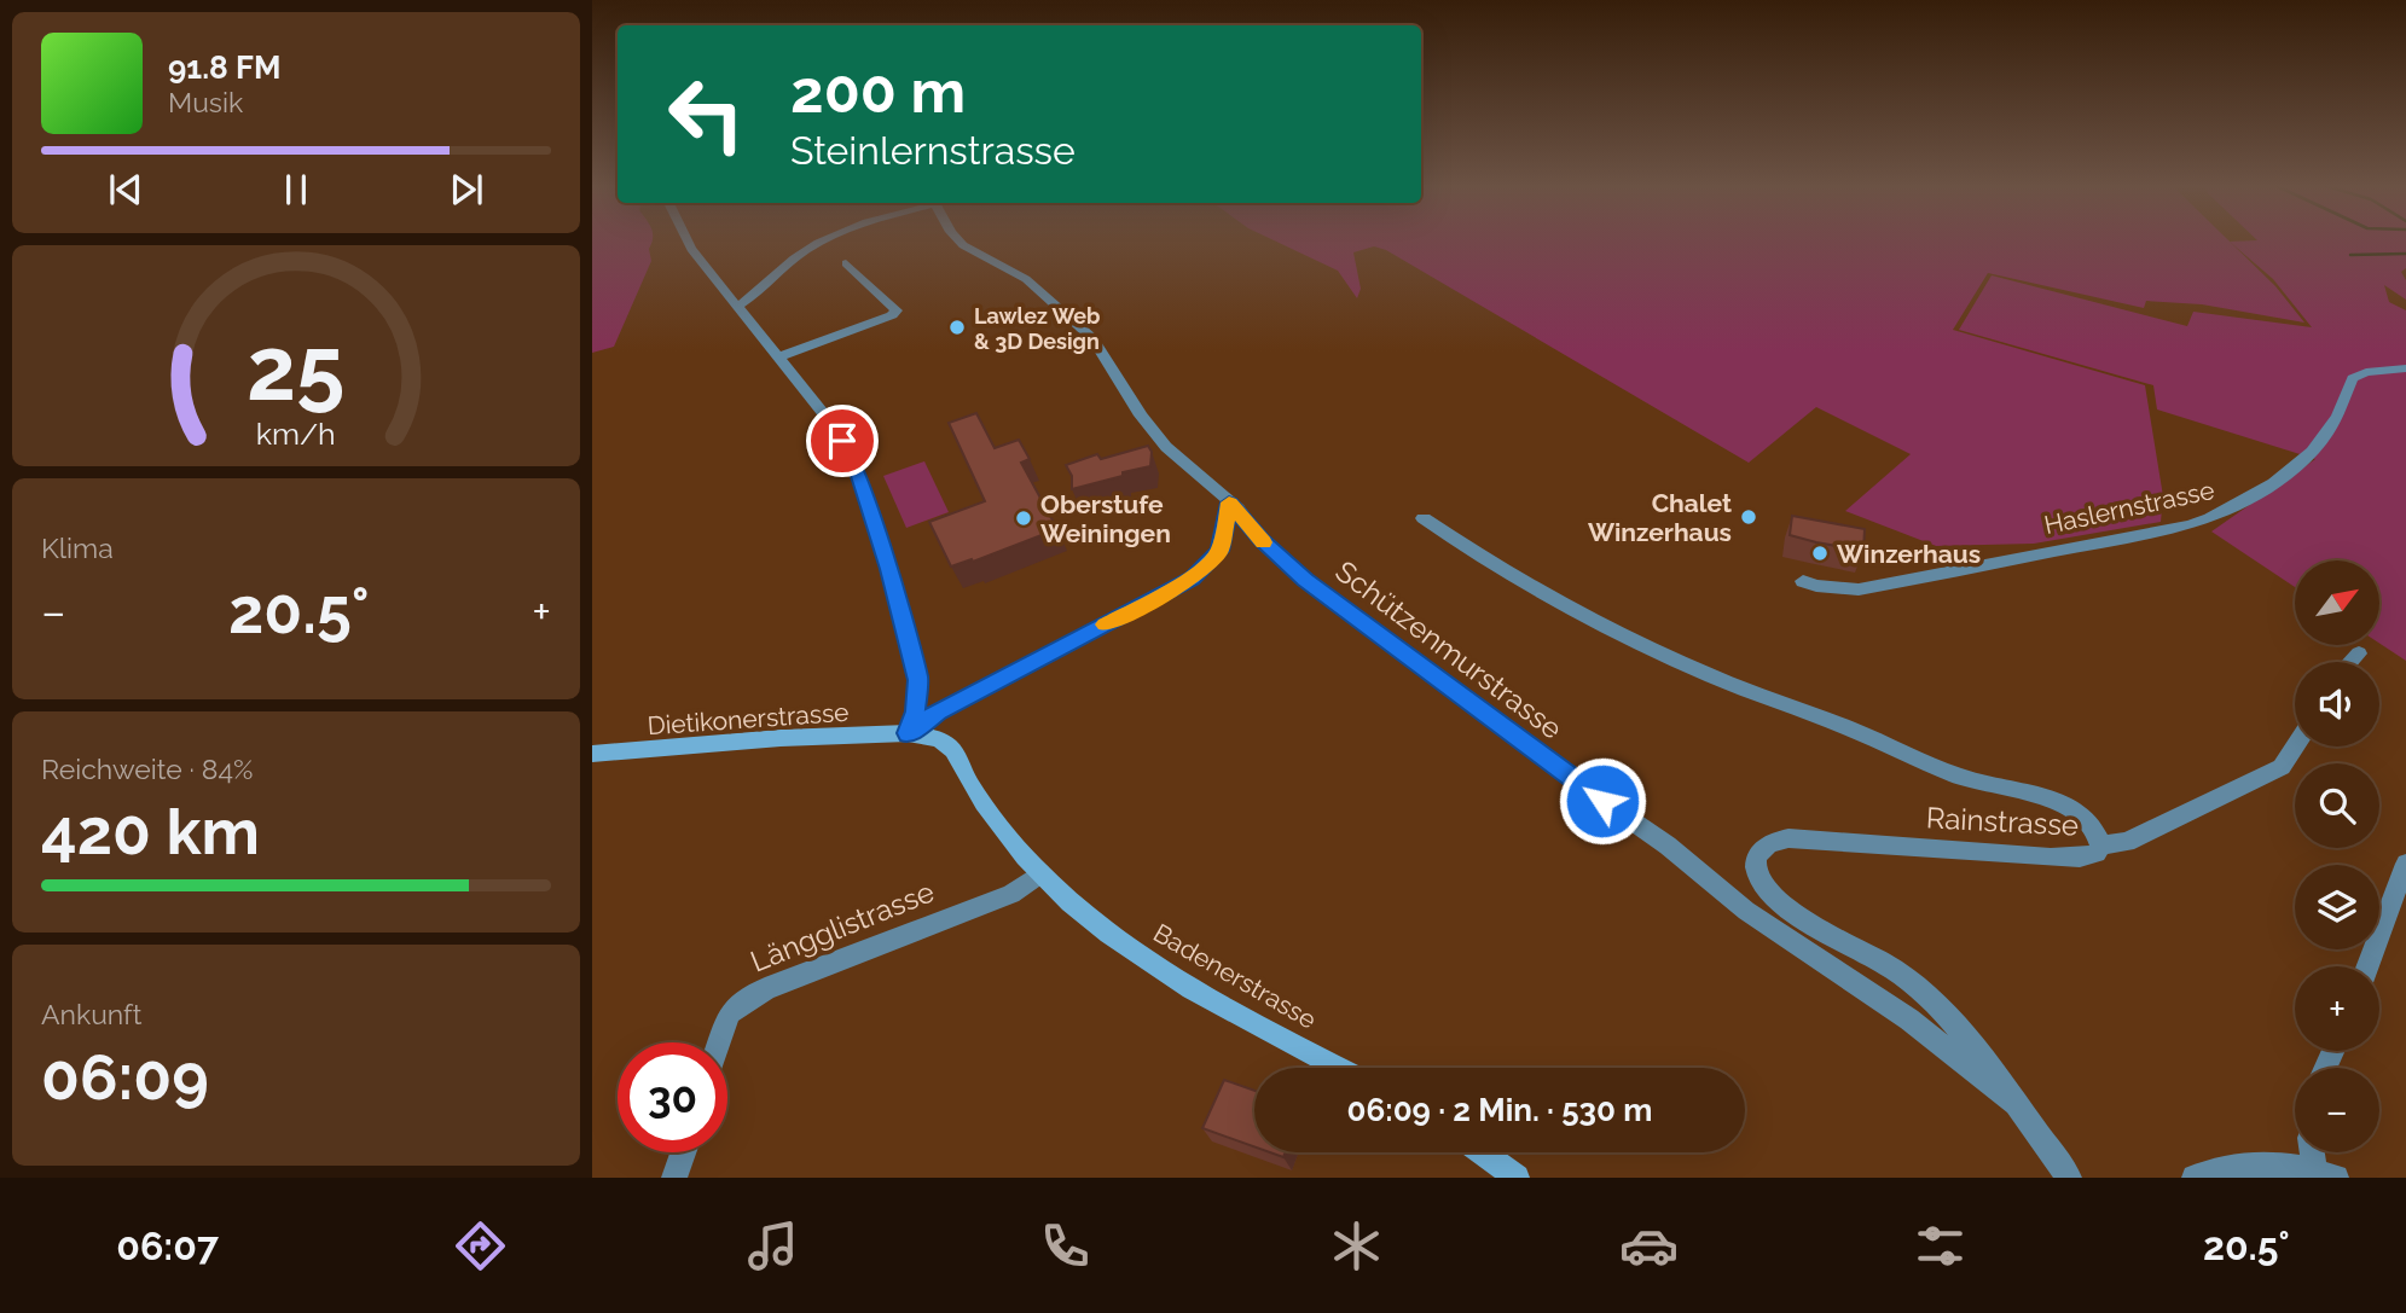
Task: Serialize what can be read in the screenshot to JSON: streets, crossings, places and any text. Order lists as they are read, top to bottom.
{
  "streets": {
    "street": [
      "Haslernstrasse",
      "Schützenmurstrasse",
      "Dietikonerstrasse",
      "Rainstrasse",
      "Längglistrasse",
      "Badenerstrasse"
    ]
  },
  "crossings": [
    ["Schützenmurstrasse", "Rainstrasse"],
    ["Dietikonerstrasse", "Badenerstrasse"],
    ["Längglistrasse", "Badenerstrasse"]
  ],
  "places": [
    "Lawlez Web & 3D Design",
    "Chalet Winzerhaus",
    "Oberstufe Weiningen",
    "Winzerhaus"
  ],
  "north": "top right",
  "page": {
    "turn": ["200 m", "Steinlernstrasse"],
    "song": ["91.8 FM", "Musik"],
    "tile": [
      "Klima",
      ["Reichweite · 84%", "420 km"],
      ["Ankunft", "06:09"]
    ],
    "map_buttons": ["+", "−"],
    "heat": ["−", "20.5°", "+"],
    "limit": "30",
    "trip": "06:09 · 2 Min. · 530 m",
    "tabs": ["06:07", "20.5°"],
    "gauge": ["25", "km/h"]
  }
}
